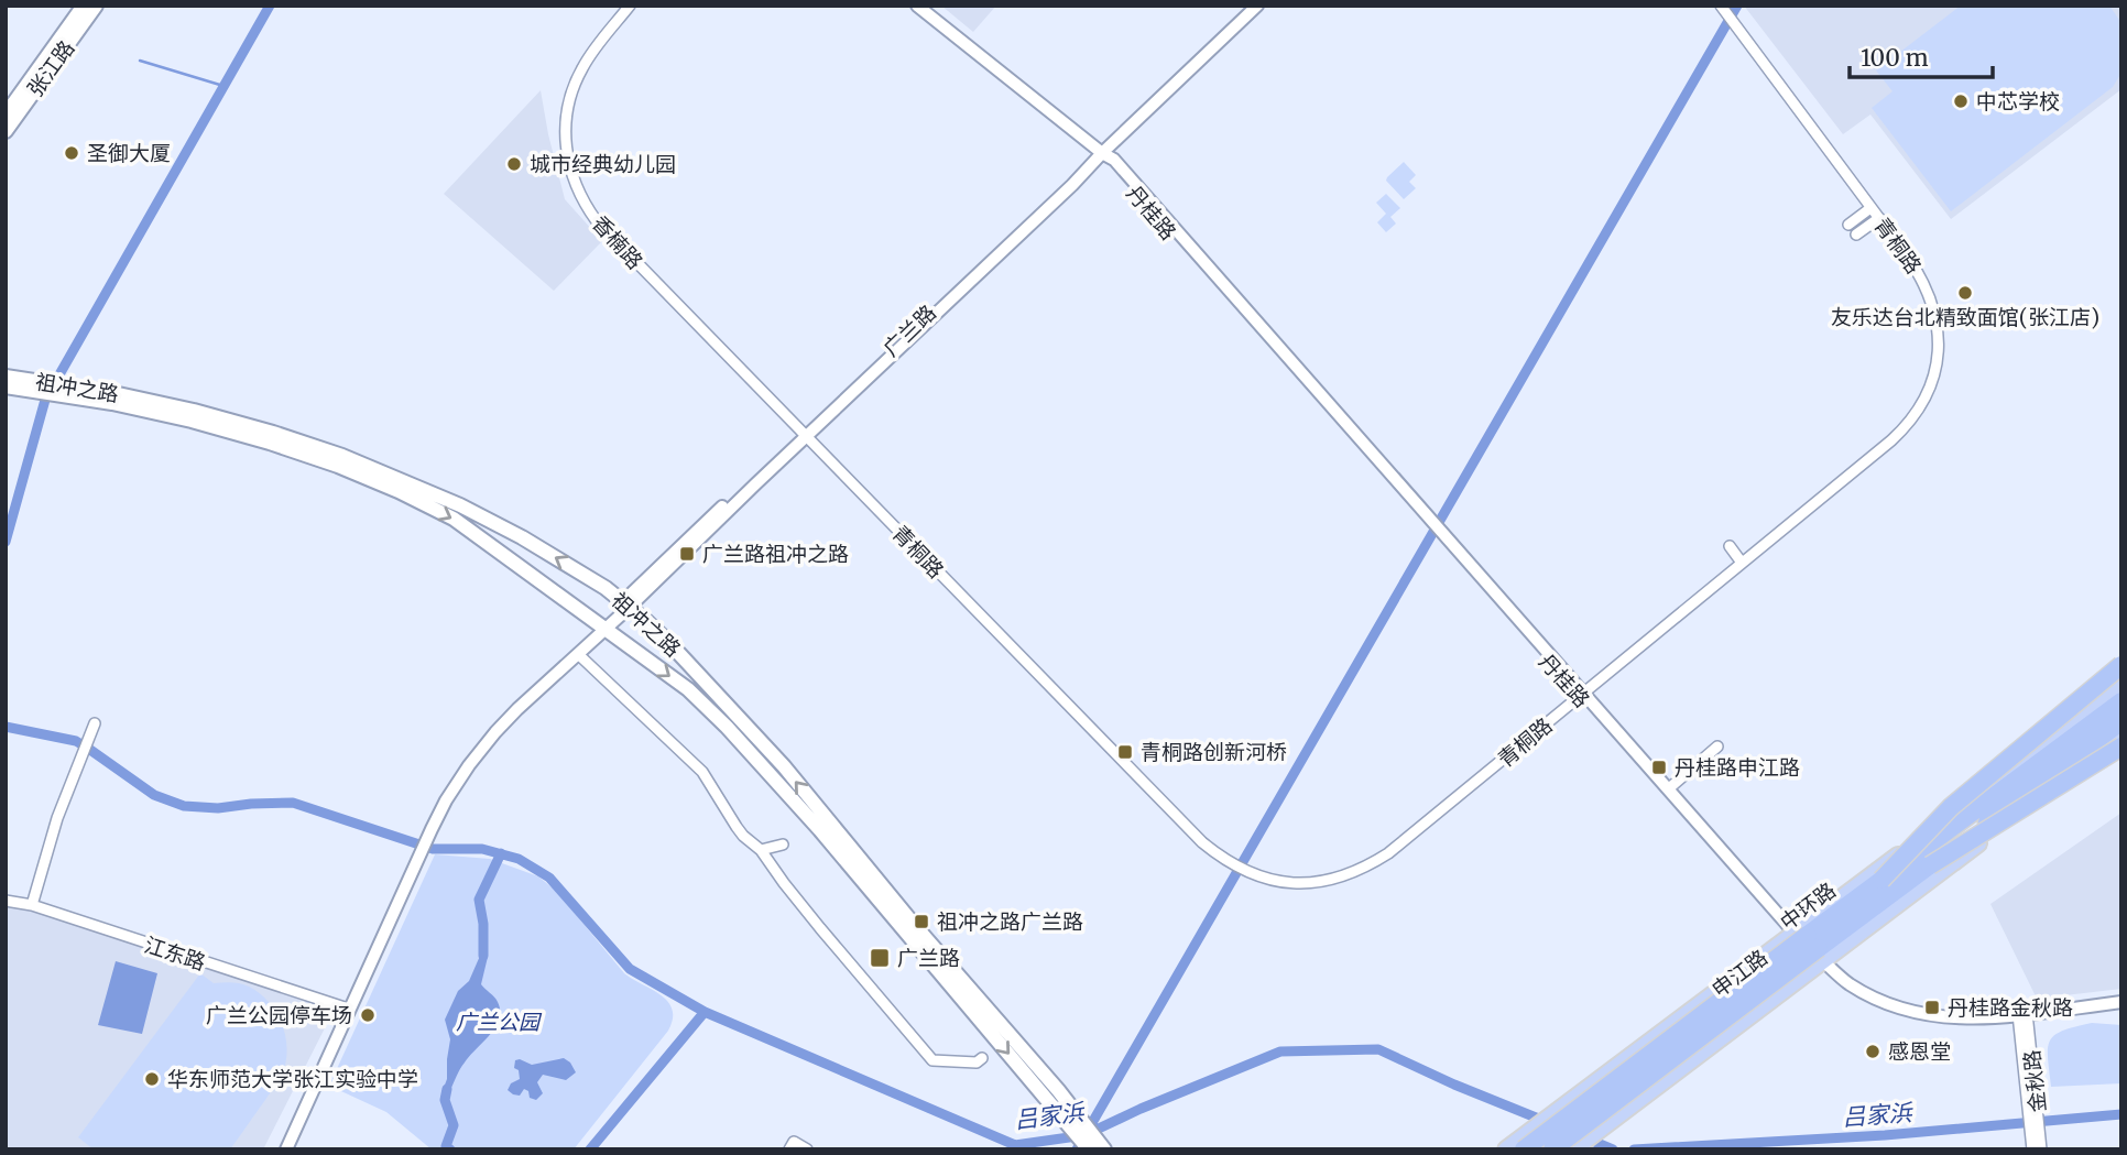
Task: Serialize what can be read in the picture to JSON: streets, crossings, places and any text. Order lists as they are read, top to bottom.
{
  "streets": {
    "highway": ["中环路"],
    "main road": ["张江路", "祖冲之路", "申江路"],
    "street": [
      "丹桂路",
      "香楠路",
      "青桐路",
      "广兰路",
      "江东路",
      "金秋路"
    ]
  },
  "crossings": [
    ["丹桂路", "青桐路"],
    ["丹桂路", "广兰路"],
    ["丹桂路", "中环路"],
    ["丹桂路", "申江路"],
    ["丹桂路", "金秋路"],
    ["香楠路", "青桐路"],
    ["香楠路", "广兰路"],
    ["青桐路", "广兰路"],
    ["广兰路", "祖冲之路"],
    ["广兰路", "江东路"],
    ["中环路", "申江路"]
  ],
  "water": ["吕家浜"],
  "parks": ["广兰公园"],
  "places": {
    "other": [
      "中芯学校",
      "圣御大厦",
      "城市经典幼儿园",
      "友乐达台北精致面馆(张江店)",
      "广兰公园停车场",
      "感恩堂",
      "华东师范大学张江实验中学"
    ],
    "transit": [
      "广兰路祖冲之路",
      "青桐路创新河桥",
      "丹桂路申江路",
      "祖冲之路广兰路",
      "广兰路",
      "丹桂路金秋路"
    ]
  },
  "scale_bar": "100 m"
}
